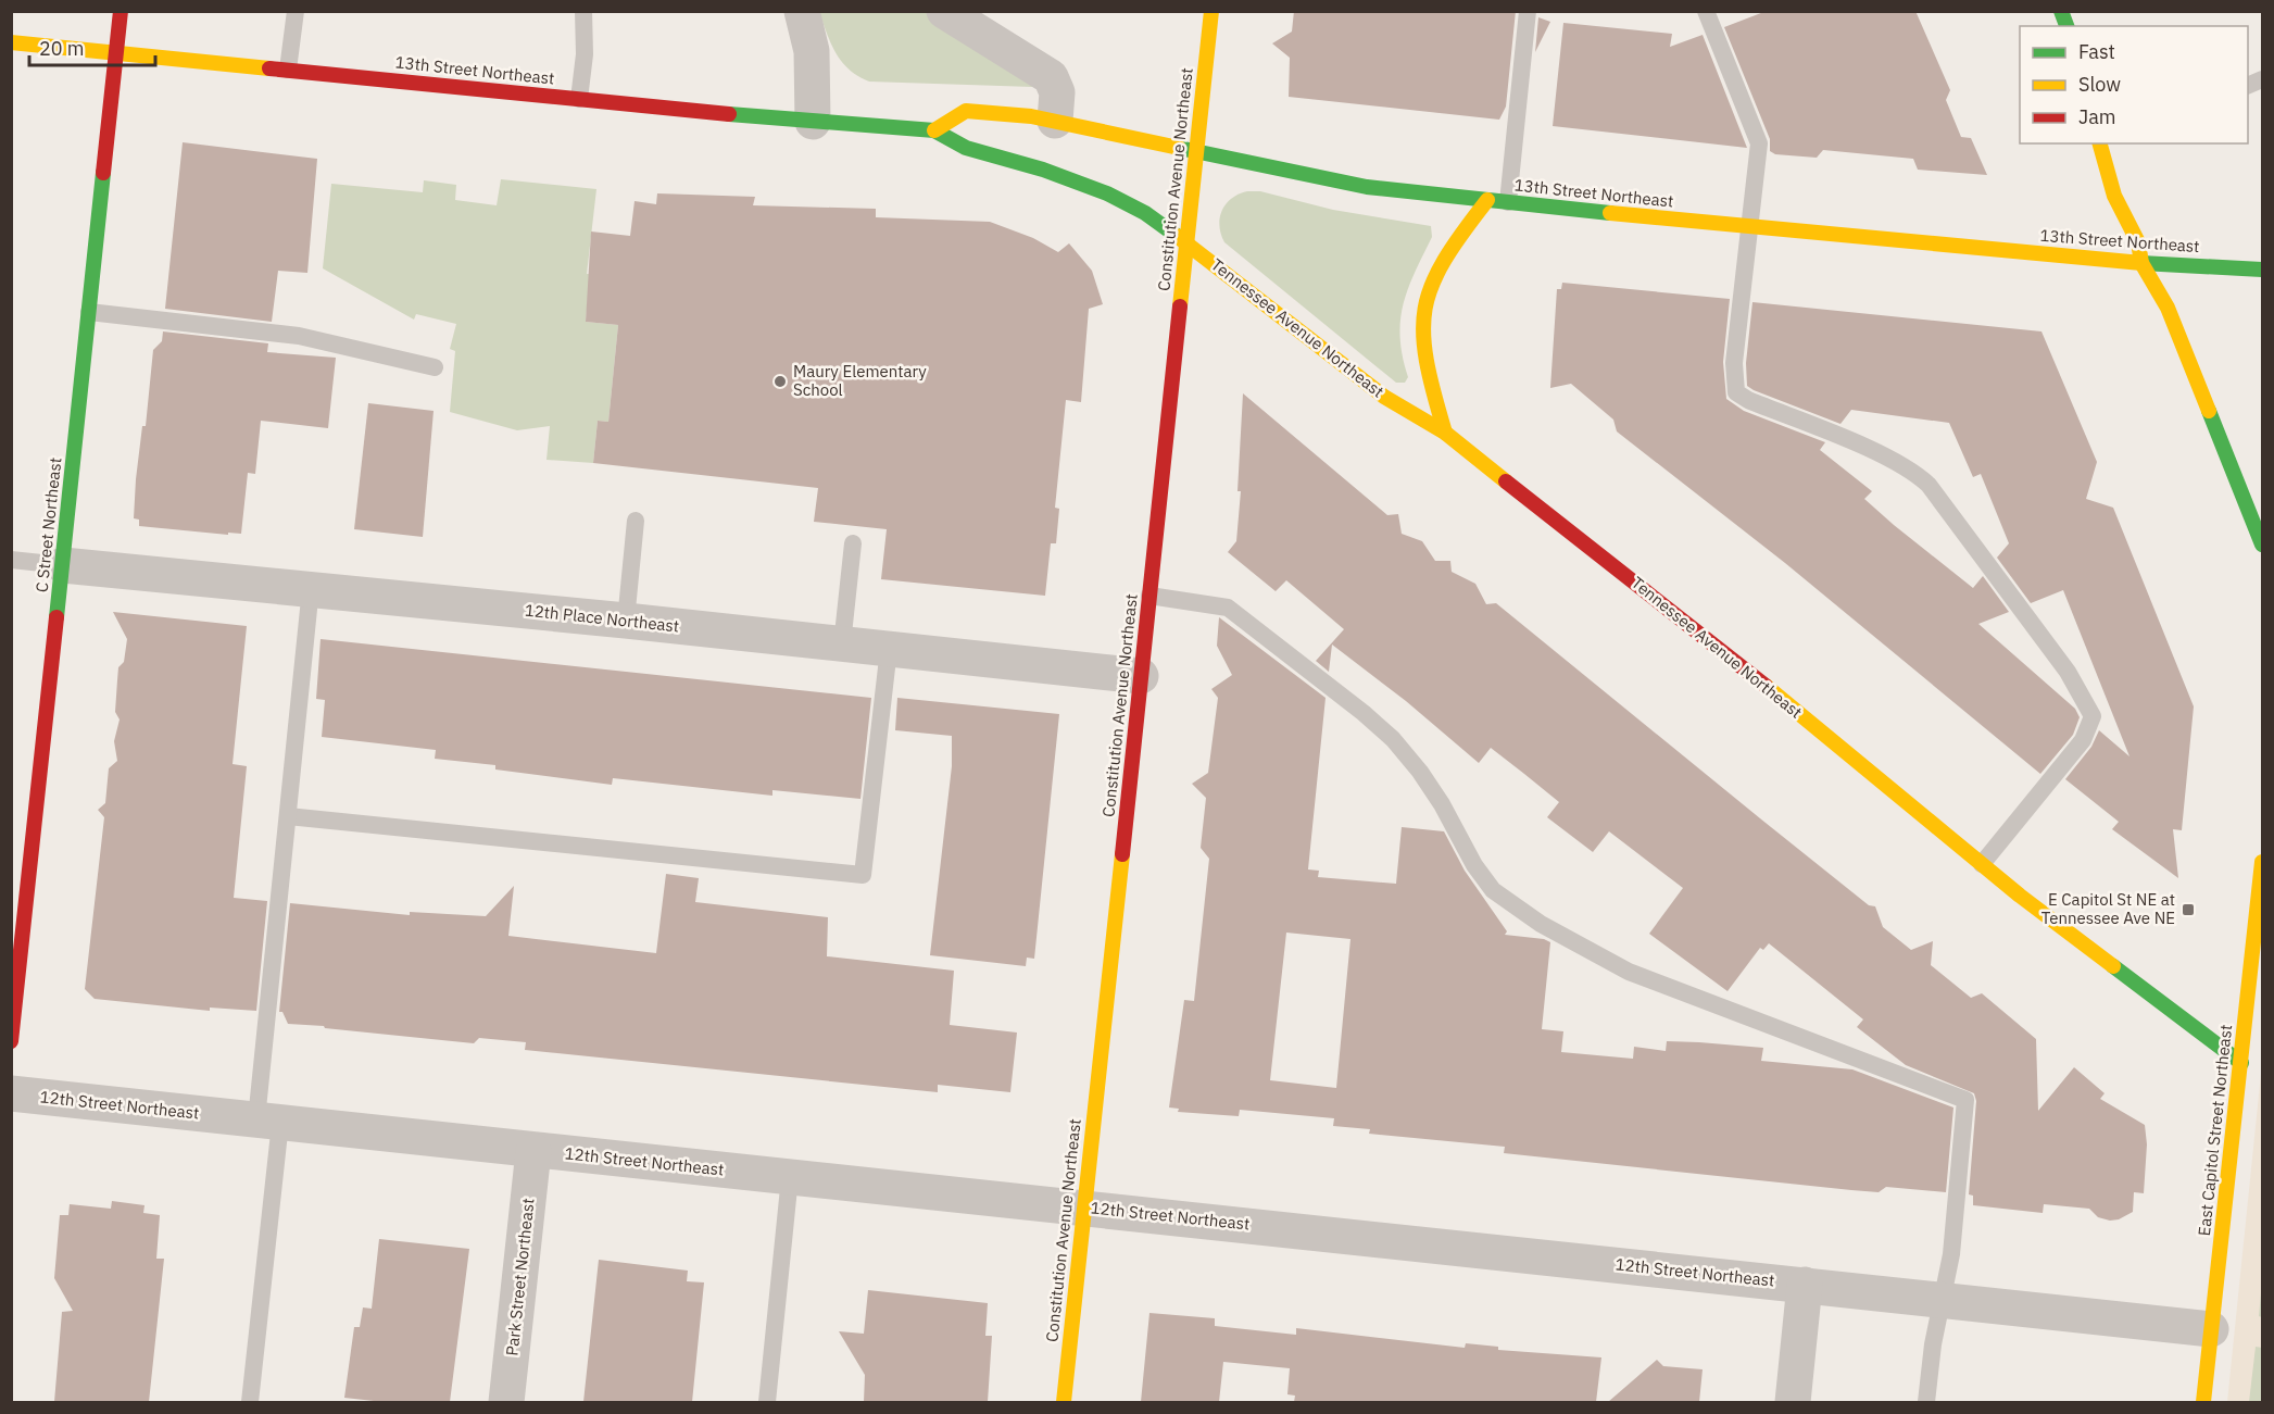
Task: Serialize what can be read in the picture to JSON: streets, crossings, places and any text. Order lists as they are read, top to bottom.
{
  "streets": {
    "street": [
      "13th Street Northeast",
      "Constitution Avenue Northeast",
      "Tennessee Avenue Northeast",
      "C Street Northeast",
      "12th Place Northeast",
      "12th Street Northeast",
      "East Capitol Street Northeast",
      "Park Street Northeast"
    ]
  },
  "crossings": [
    ["13th Street Northeast", "Constitution Avenue Northeast"],
    ["13th Street Northeast", "Tennessee Avenue Northeast"],
    ["13th Street Northeast", "C Street Northeast"],
    ["Constitution Avenue Northeast", "Tennessee Avenue Northeast"],
    ["Constitution Avenue Northeast", "12th Place Northeast"],
    ["Constitution Avenue Northeast", "12th Street Northeast"],
    ["Tennessee Avenue Northeast", "East Capitol Street Northeast"],
    ["C Street Northeast", "12th Place Northeast"],
    ["12th Street Northeast", "East Capitol Street Northeast"],
    ["12th Street Northeast", "Park Street Northeast"]
  ],
  "places": {
    "other": ["Maury Elementary School"],
    "transit": ["E Capitol St NE at Tennessee Ave NE"]
  },
  "legend": ["Fast", "Slow", "Jam"],
  "scale_bar": "20 m"
}
